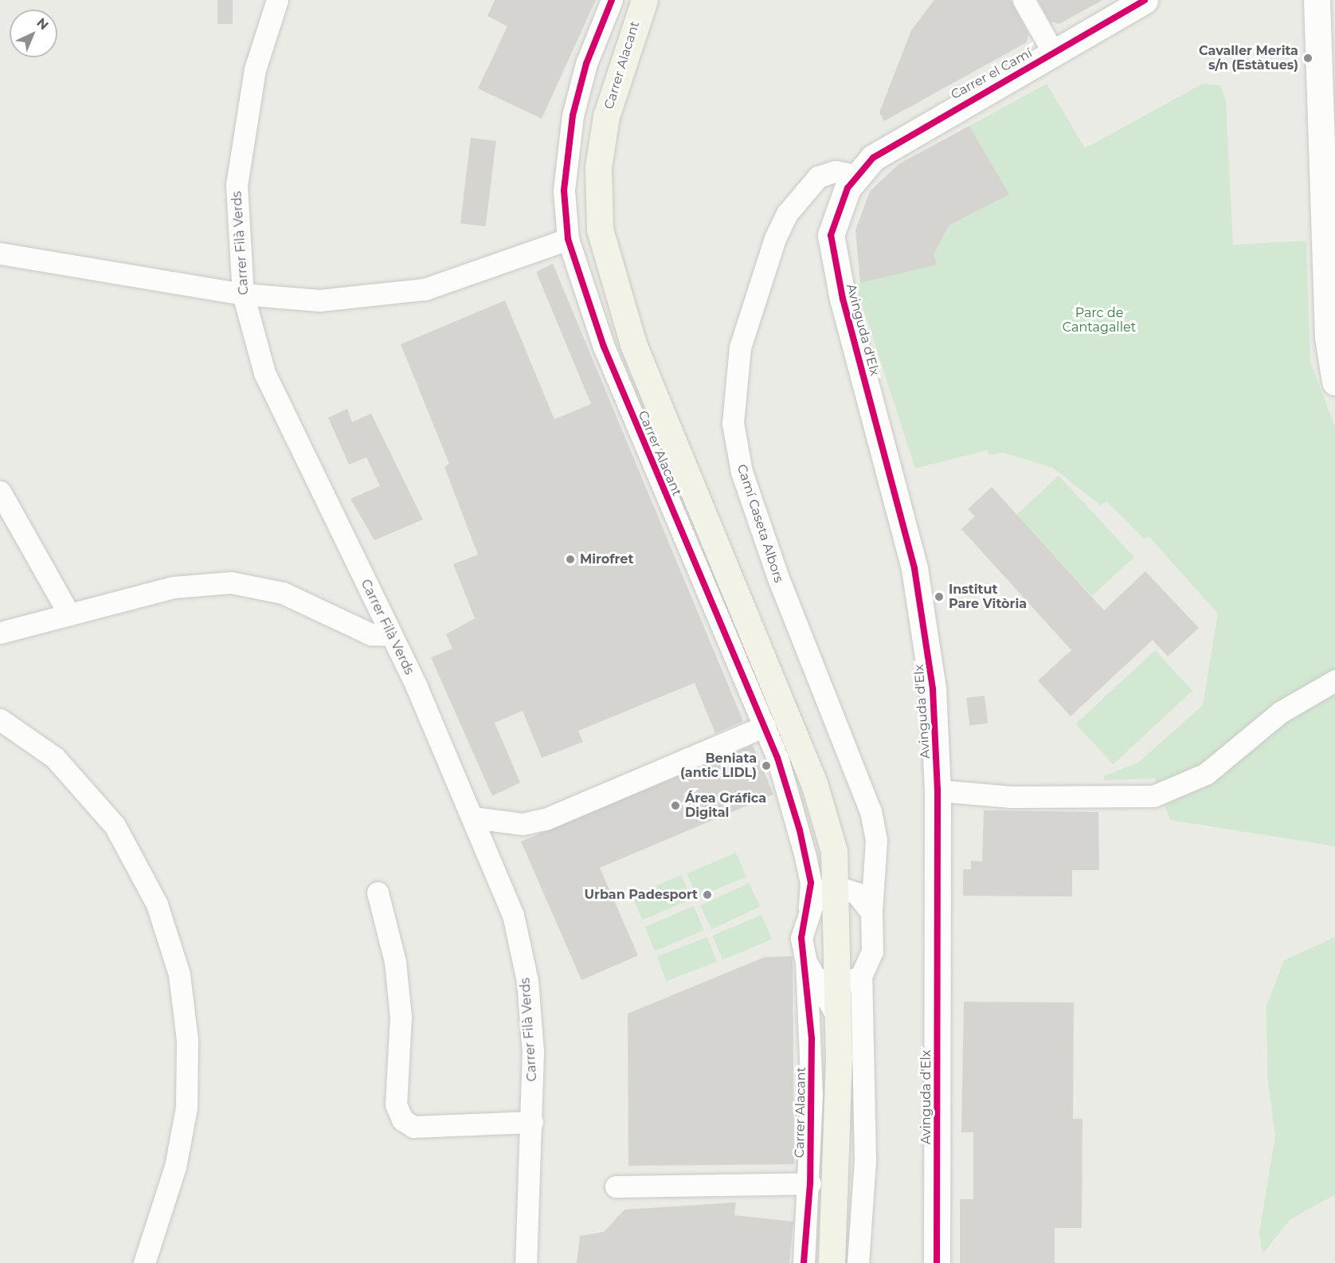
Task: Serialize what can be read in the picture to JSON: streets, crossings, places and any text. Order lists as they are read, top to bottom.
{
  "streets": {
    "main road": ["Carrer Alacant"],
    "street": [
      "Carrer el Camí",
      "Carrer Filà Verds",
      "Avinguda d'Elx",
      "Camí Caseta Albors"
    ]
  },
  "crossings": [
    ["Carrer Alacant", "Camí Caseta Albors"],
    ["Carrer el Camí", "Avinguda d'Elx"],
    ["Carrer el Camí", "Camí Caseta Albors"],
    ["Avinguda d'Elx", "Camí Caseta Albors"]
  ],
  "parks": ["Parc de Cantagallet"],
  "places": [
    "Cavaller Merita s/n (Estàtues)",
    "Mirofret",
    "Institut Pare Vitòria",
    "Beniata (antic LIDL)",
    "Área Gráfica Digital",
    "Urban Padesport"
  ],
  "north": "top right"
}
